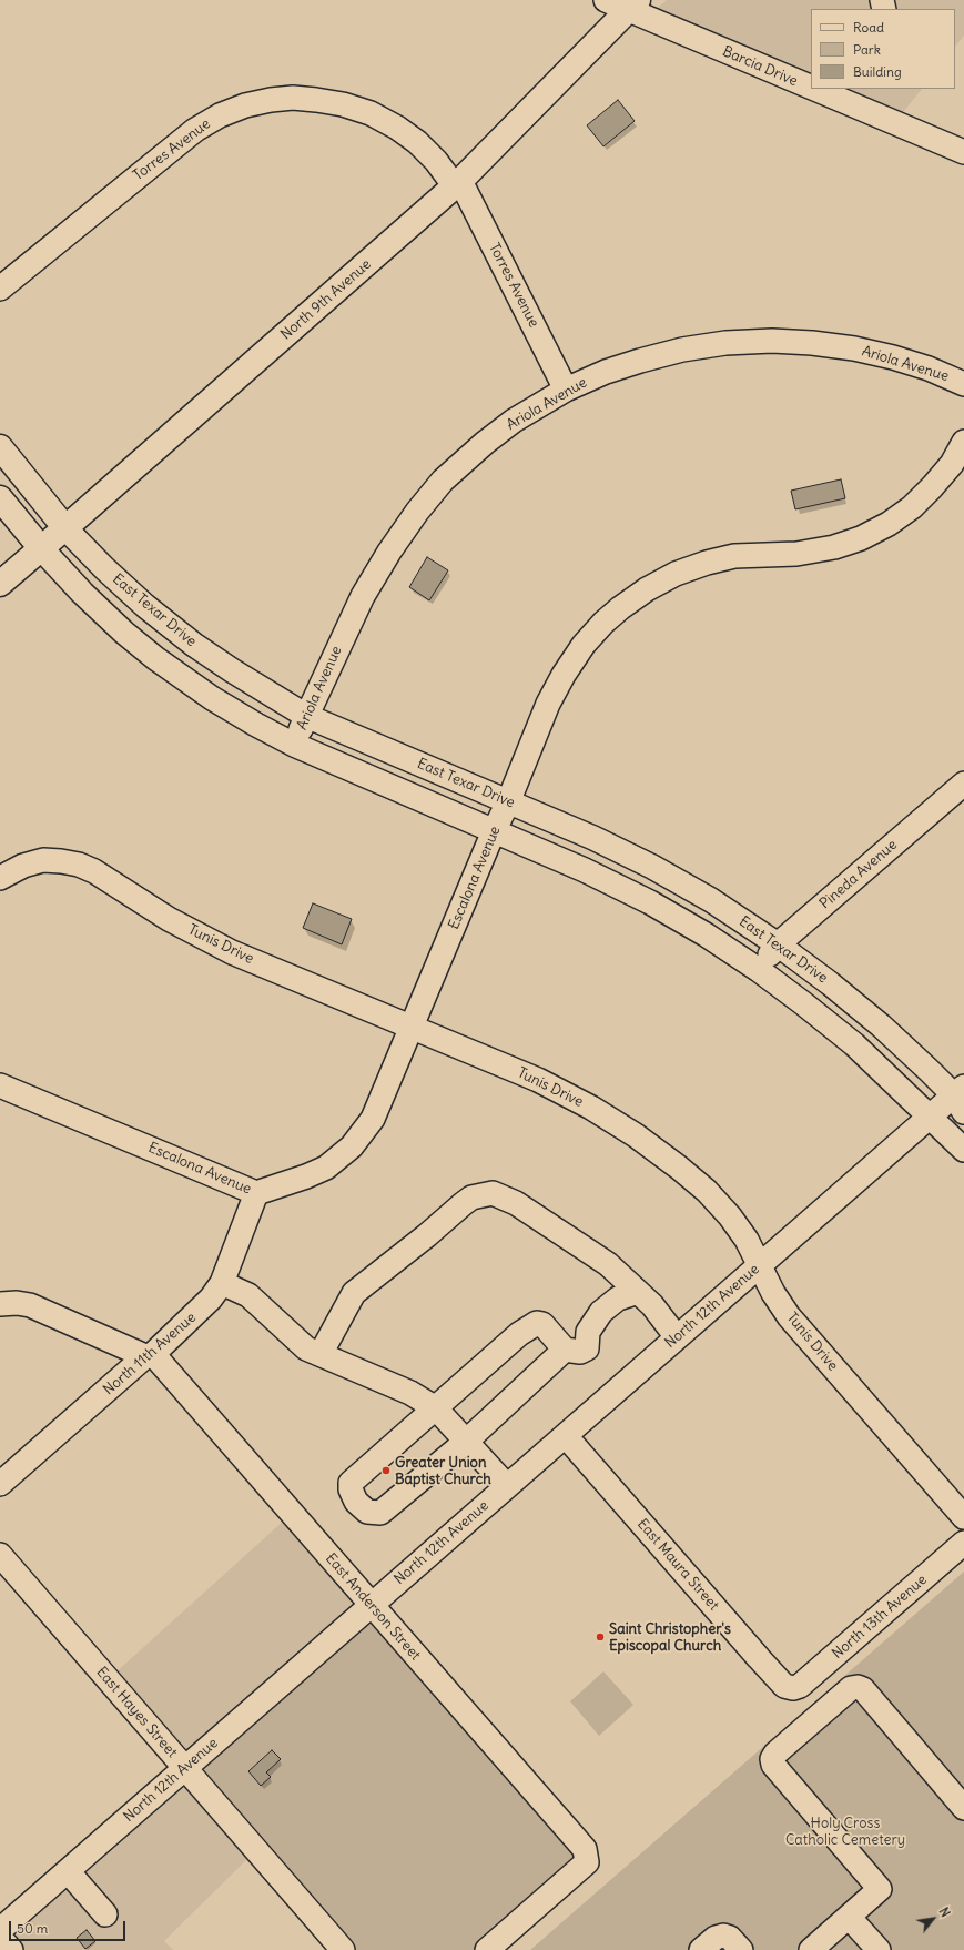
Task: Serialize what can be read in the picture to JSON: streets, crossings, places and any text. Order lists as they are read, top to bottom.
{
  "streets": {
    "main road": ["North 9th Avenue", "East Texar Drive"],
    "street": [
      "Barcia Drive",
      "Torres Avenue",
      "Ariola Avenue",
      "Pineda Avenue",
      "Escalona Avenue",
      "Tunis Drive",
      "North 12th Avenue",
      "North 11th Avenue",
      "East Maura Street",
      "East Anderson Street",
      "North 13th Avenue",
      "East Hayes Street"
    ]
  },
  "crossings": [
    ["Barcia Drive", "North 9th Avenue"],
    ["Torres Avenue", "North 9th Avenue"],
    ["Torres Avenue", "Ariola Avenue"],
    ["North 9th Avenue", "East Texar Drive"],
    ["Ariola Avenue", "East Texar Drive"],
    ["East Texar Drive", "Pineda Avenue"],
    ["East Texar Drive", "Escalona Avenue"],
    ["East Texar Drive", "North 12th Avenue"],
    ["Escalona Avenue", "Tunis Drive"],
    ["Escalona Avenue", "North 11th Avenue"],
    ["Tunis Drive", "North 12th Avenue"],
    ["North 12th Avenue", "East Maura Street"],
    ["North 12th Avenue", "East Anderson Street"],
    ["North 12th Avenue", "East Hayes Street"],
    ["North 11th Avenue", "East Anderson Street"],
    ["East Maura Street", "North 13th Avenue"]
  ],
  "parks": ["Holy Cross Catholic Cemetery"],
  "places": ["Greater Union Baptist Church", "Saint Christopher's Episcopal Church"],
  "legend": ["Road", "Park", "Building"],
  "scale_bar": "50 m",
  "north": "top right"
}
